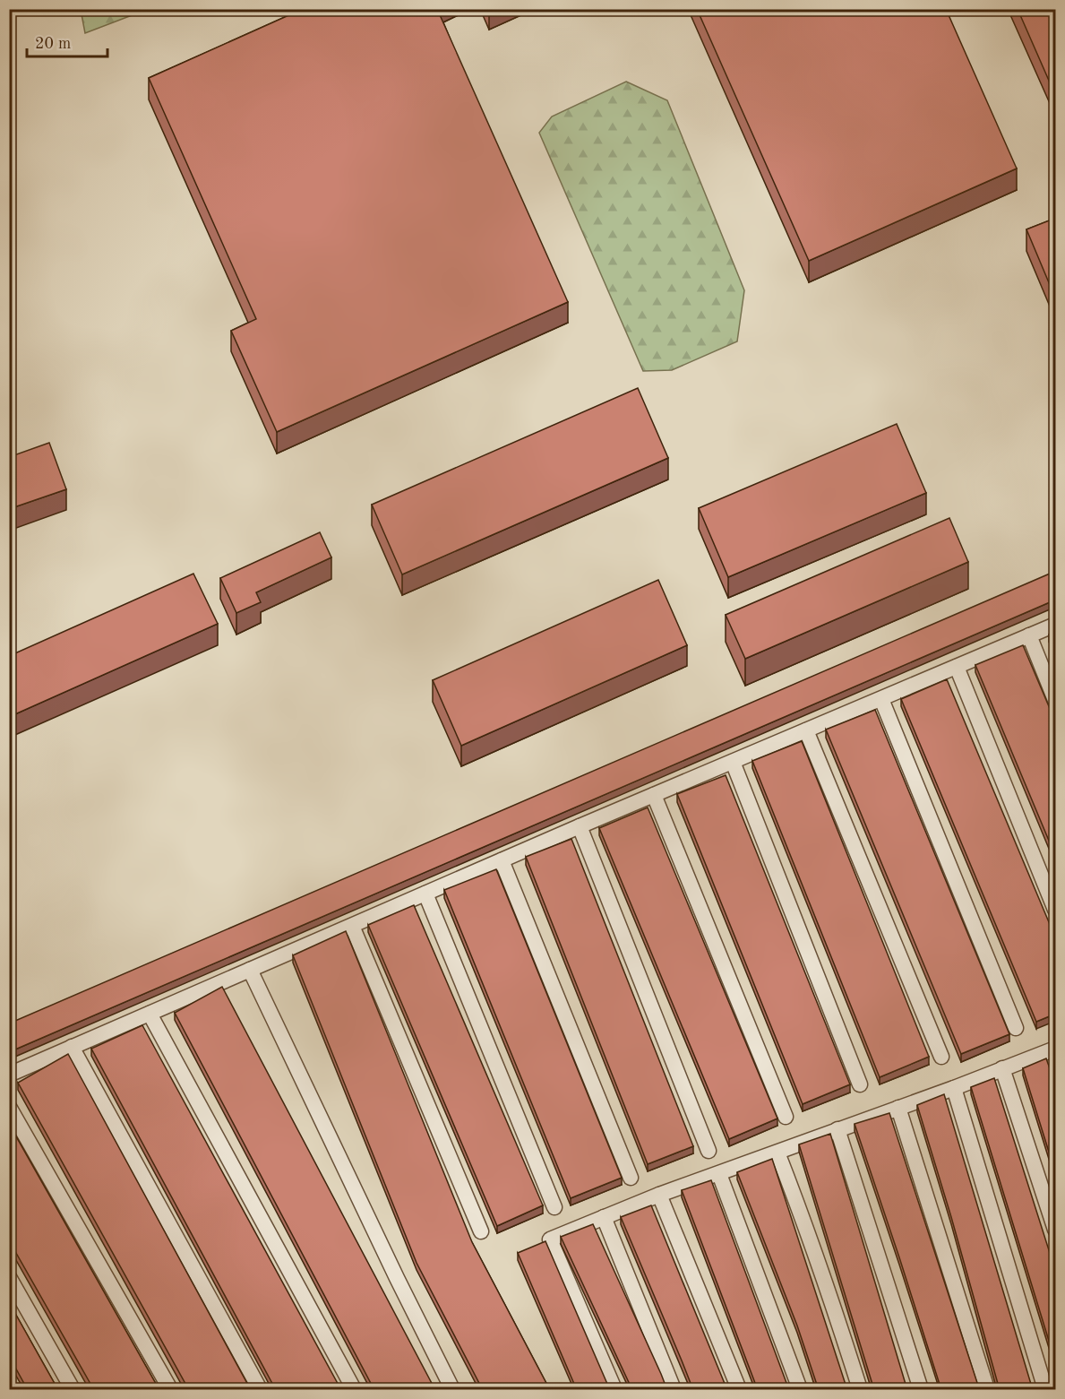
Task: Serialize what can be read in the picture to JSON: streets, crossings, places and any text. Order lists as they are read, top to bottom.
{
  "scale_bar": "20 m"
}
